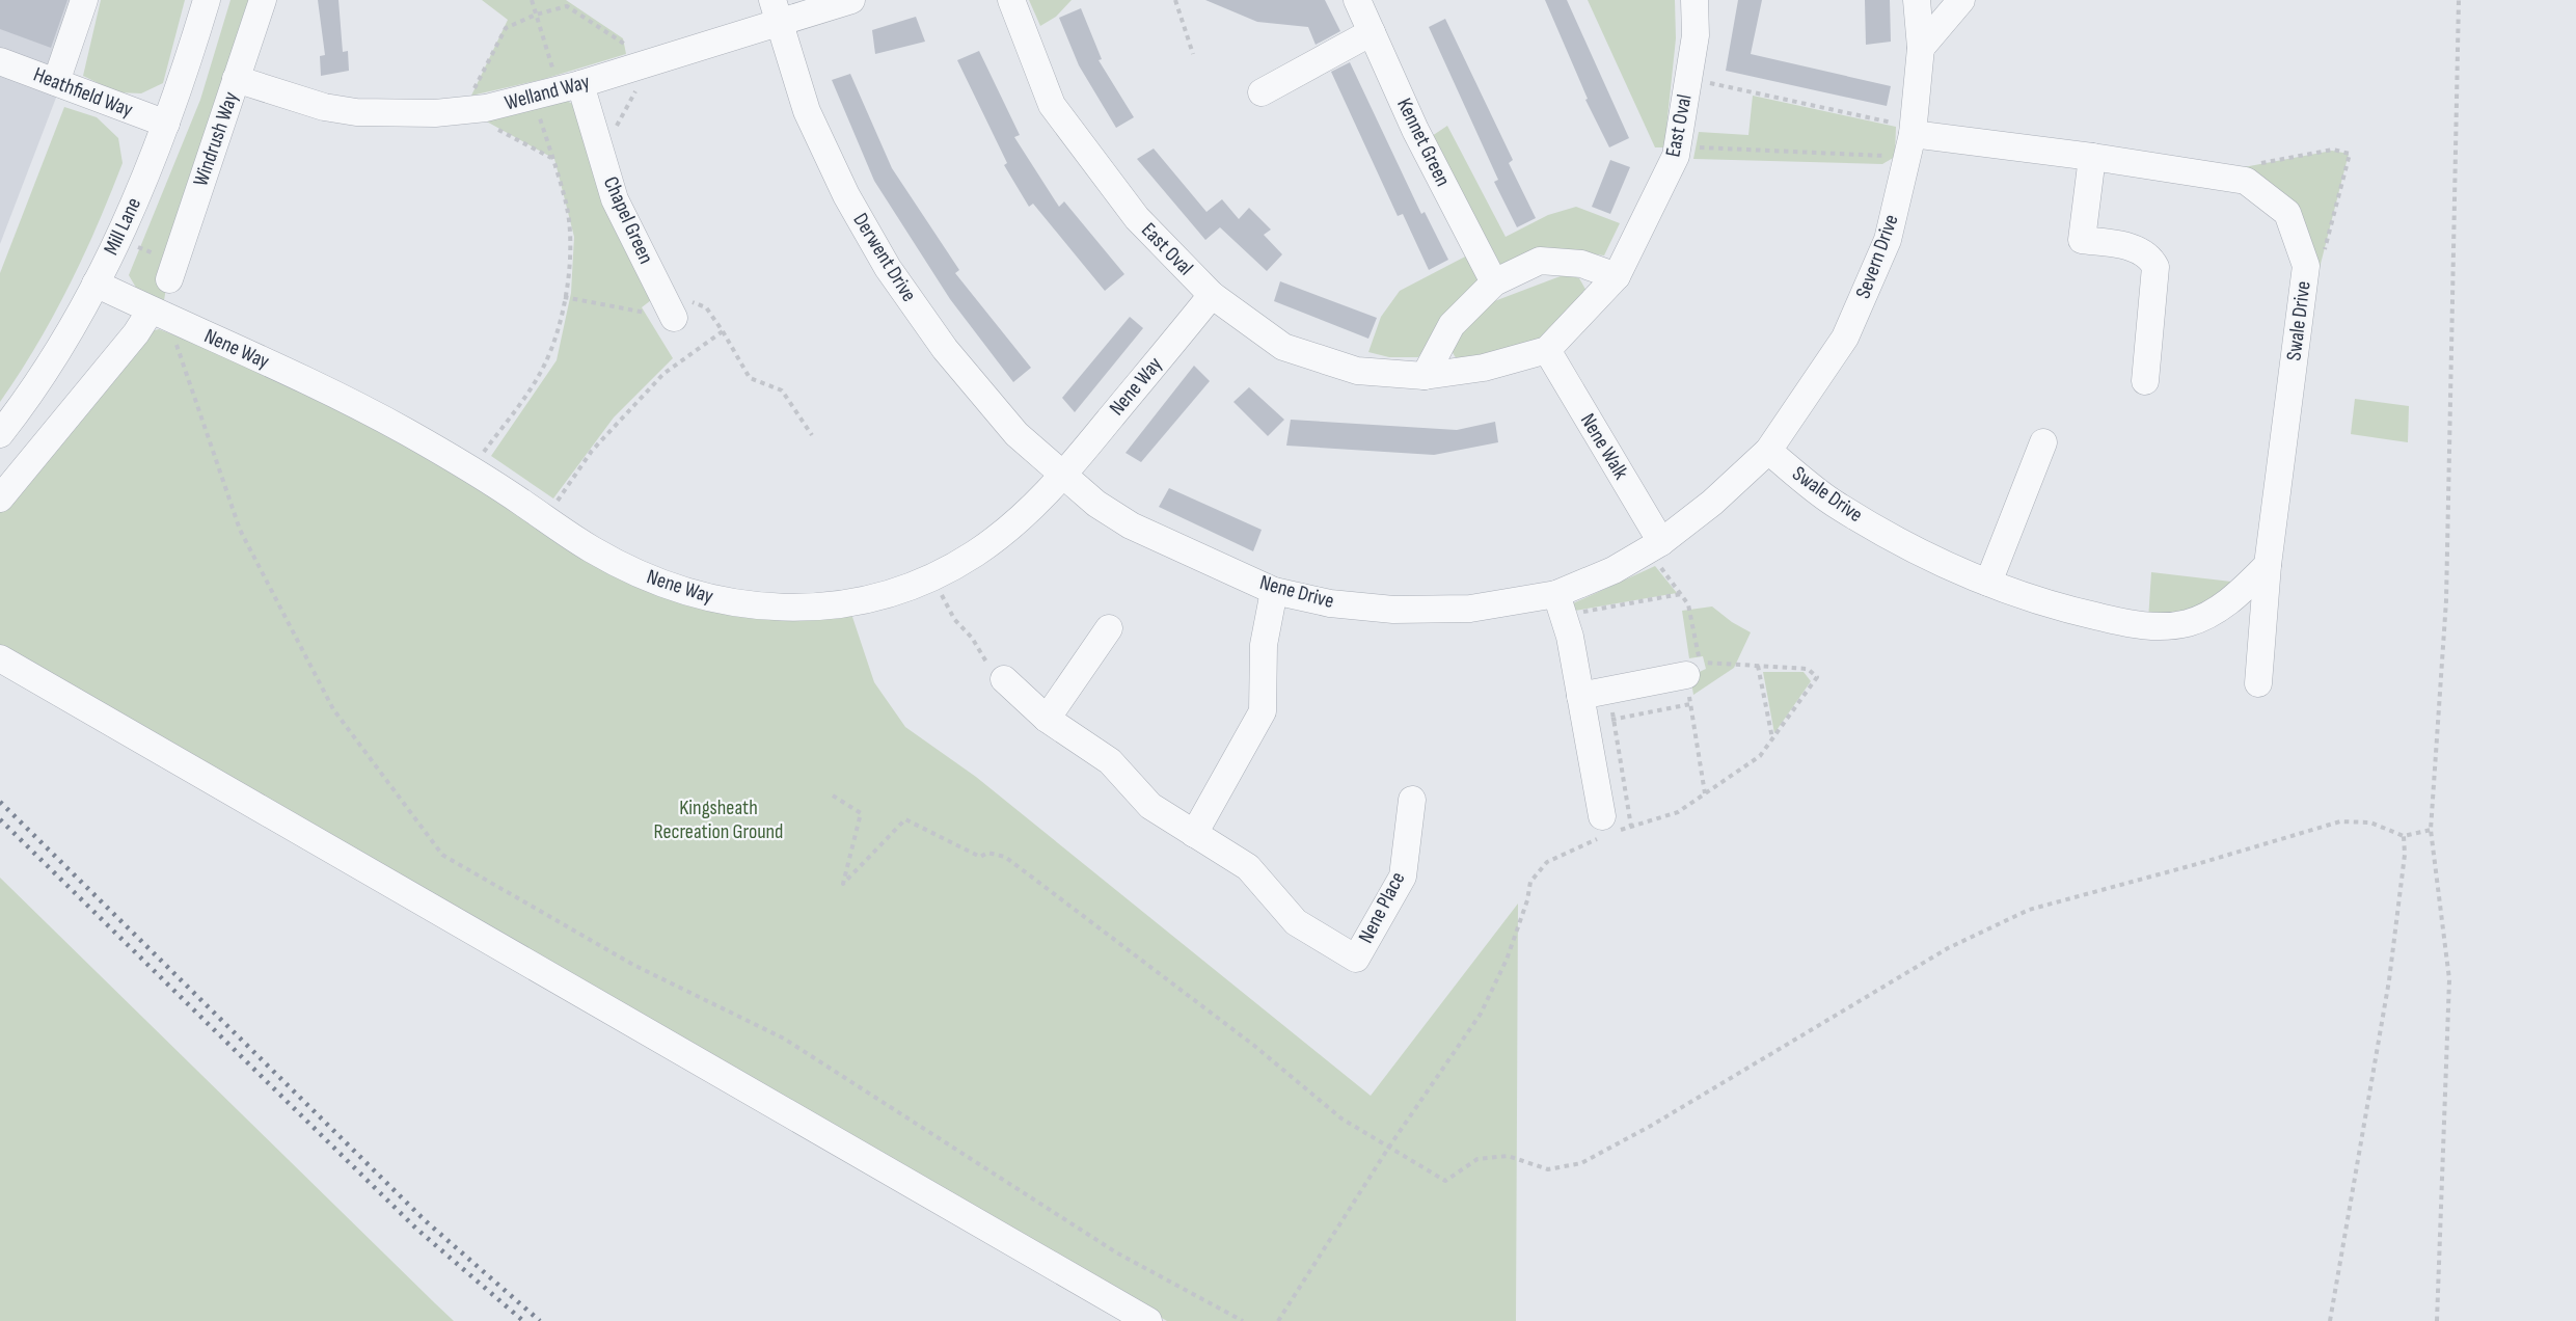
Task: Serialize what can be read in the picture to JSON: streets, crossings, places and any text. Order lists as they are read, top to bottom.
{
  "streets": {
    "street": [
      "Heathfield Way",
      "Welland Way",
      "East Oval",
      "Windrush Way",
      "Kennet Green",
      "Chapel Green",
      "Mill Lane",
      "Severn Drive",
      "Derwent Drive",
      "Swale Drive",
      "Nene Way",
      "Nene Walk",
      "Nene Drive",
      "Nene Place"
    ]
  },
  "crossings": [
    ["Heathfield Way", "Mill Lane"],
    ["Welland Way", "Windrush Way"],
    ["Welland Way", "Chapel Green"],
    ["Welland Way", "Derwent Drive"],
    ["East Oval", "Nene Way"],
    ["East Oval", "Nene Walk"],
    ["Mill Lane", "Nene Way"],
    ["Severn Drive", "Swale Drive"],
    ["Severn Drive", "Nene Drive"],
    ["Derwent Drive", "Nene Way"],
    ["Derwent Drive", "Nene Drive"],
    ["Swale Drive", "Nene Drive"],
    ["Nene Way", "Nene Drive"],
    ["Nene Walk", "Nene Drive"]
  ],
  "parks": ["Kingsheath Recreation Ground"]
}
